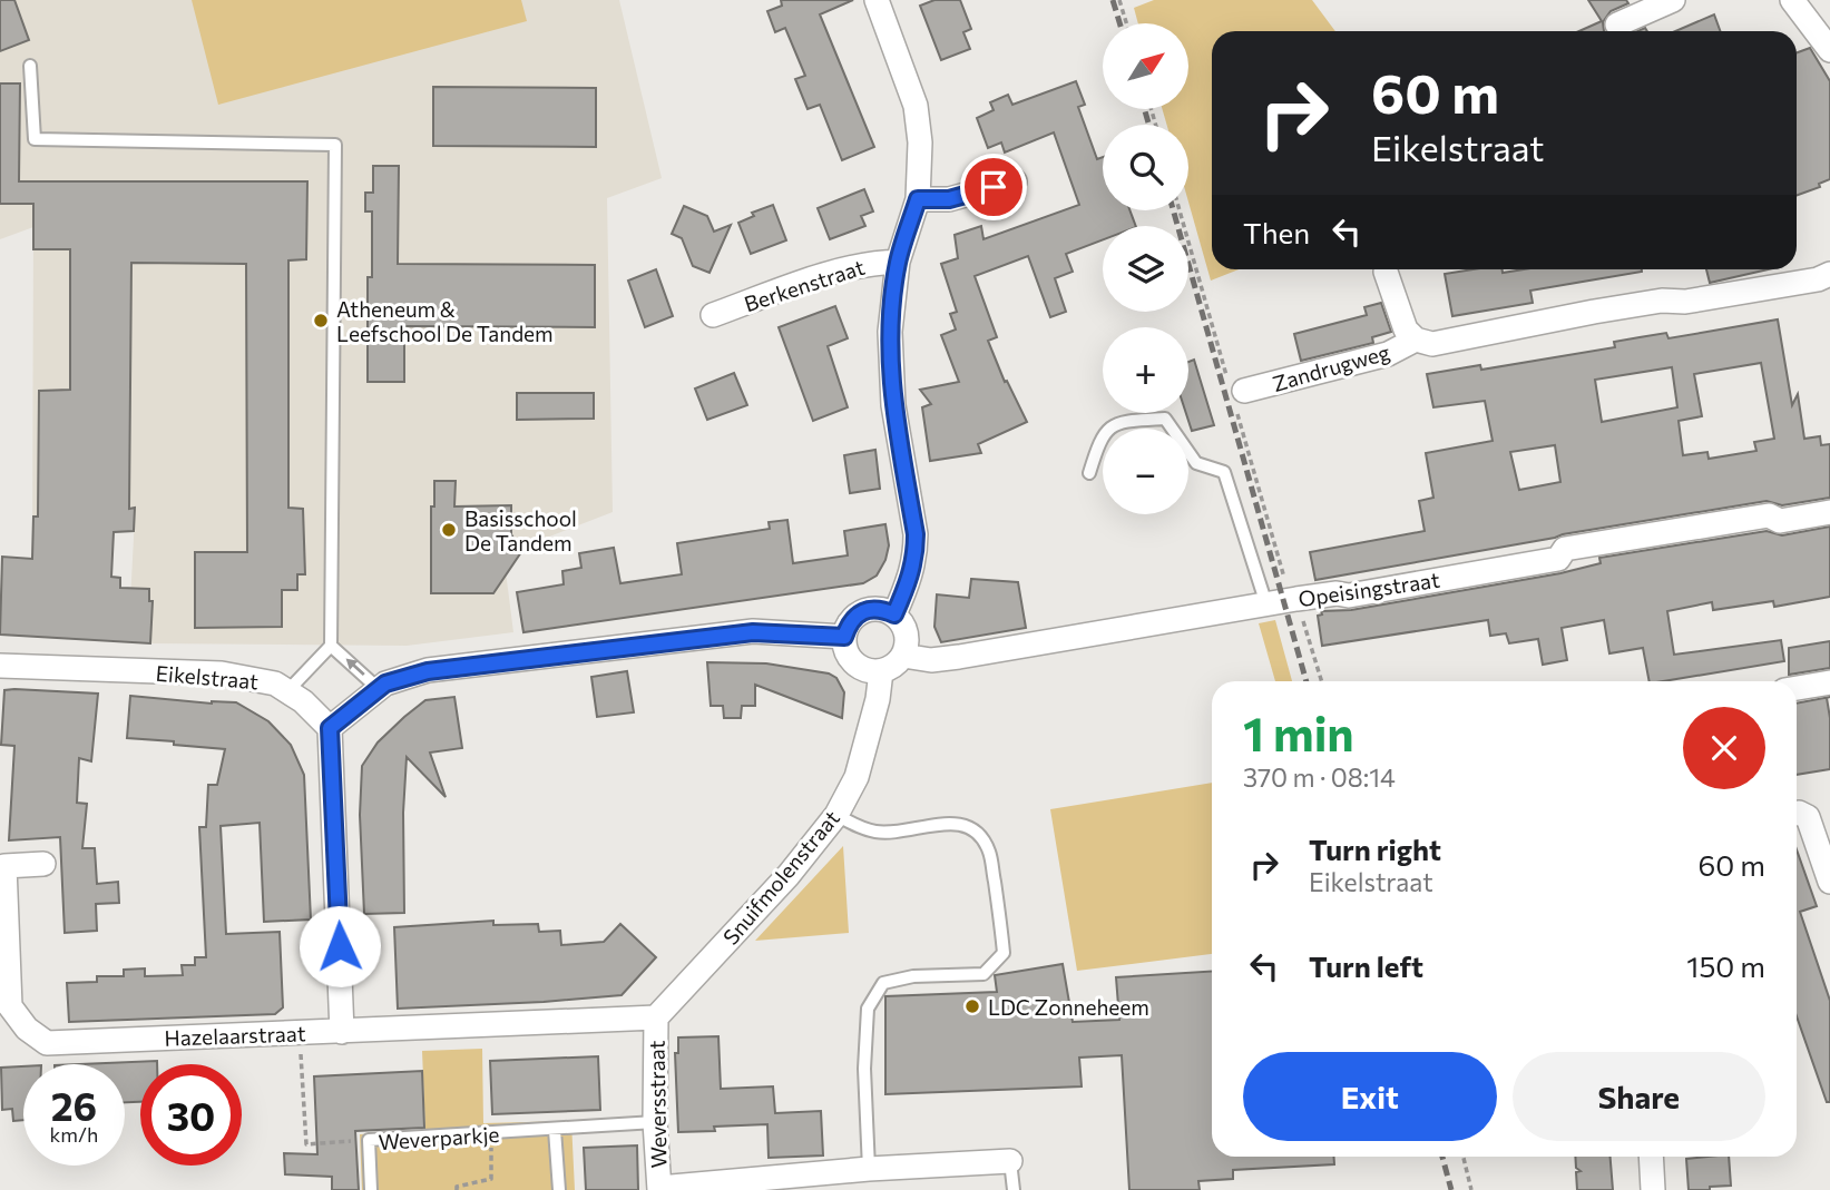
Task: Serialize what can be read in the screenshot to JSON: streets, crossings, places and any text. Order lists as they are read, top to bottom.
{
  "streets": {
    "street": [
      "Berkenstraat",
      "Zandrugweg",
      "Opeisingstraat",
      "Eikelstraat",
      "Snuifmolenstraat",
      "Hazelaarstraat",
      "Weversstraat"
    ],
    "lane": ["Weverparkje"]
  },
  "crossings": [
    ["Berkenstraat", "Opeisingstraat"],
    ["Berkenstraat", "Snuifmolenstraat"],
    ["Opeisingstraat", "Snuifmolenstraat"],
    ["Snuifmolenstraat", "Hazelaarstraat"],
    ["Snuifmolenstraat", "Weversstraat"],
    ["Hazelaarstraat", "Weversstraat"],
    ["Weversstraat", "Weverparkje"]
  ],
  "places": ["Atheneum & Leefschool De Tandem", "Basisschool De Tandem", "LDC Zonneheem"],
  "north": "top right",
  "page": {
    "map_buttons": ["+", "−"],
    "turn": ["60 m", "Eikelstraat"],
    "then": "Then",
    "heading": ["1 min", "370 m · 08:14"],
    "list": [
      {
        "name": "Turn right",
        "note": "Eikelstraat",
        "value": "60 m"
      },
      {
        "name": "Turn left",
        "value": "150 m"
      }
    ],
    "buttons": ["Exit", "Share"],
    "speed": "26 km/h",
    "limit": "30"
  }
}
